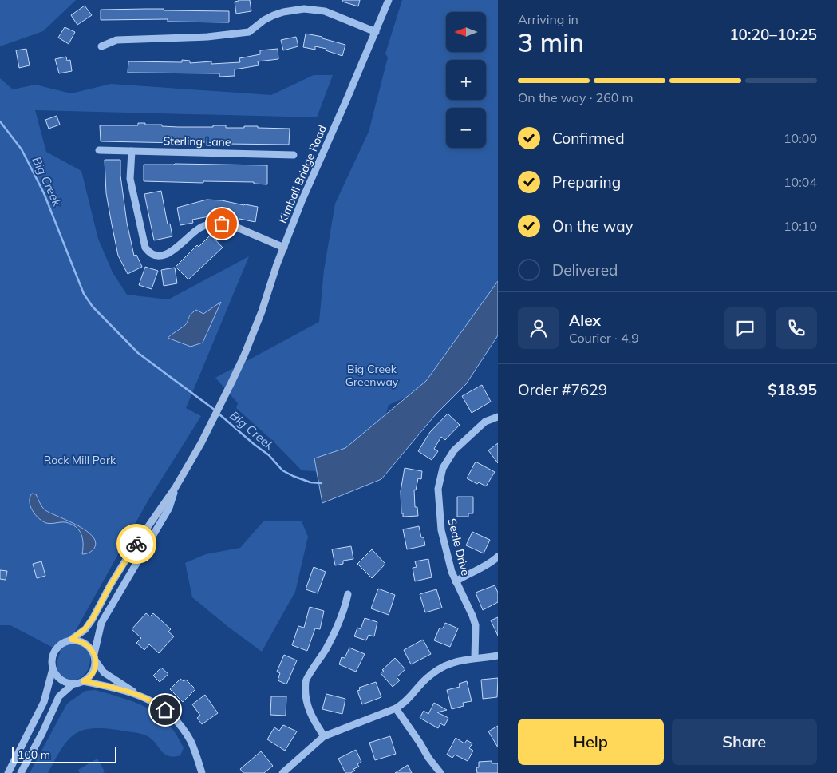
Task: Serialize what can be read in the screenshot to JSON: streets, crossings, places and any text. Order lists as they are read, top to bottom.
{
  "streets": {
    "street": ["Sterling Lane", "Kimball Bridge Road", "Seale Drive"]
  },
  "water": ["Big Creek"],
  "parks": ["Big Creek Greenway", "Rock Mill Park"],
  "scale_bar": "100 m",
  "north": "left",
  "page": {
    "heading": ["3 min", "Arriving in", "10:20–10:25"],
    "panel": [
      "Alex",
      "Courier · 4.9",
      "Order #7629",
      "$18.95"
    ],
    "map_buttons": ["+", "−"],
    "bar": "On the way · 260 m",
    "list": [
      ["Confirmed", "10:00"],
      ["Preparing", "10:04"],
      ["On the way", "10:10"],
      "Delivered"
    ],
    "buttons": ["Help", "Share"],
    "scale": "100 m"
  }
}
